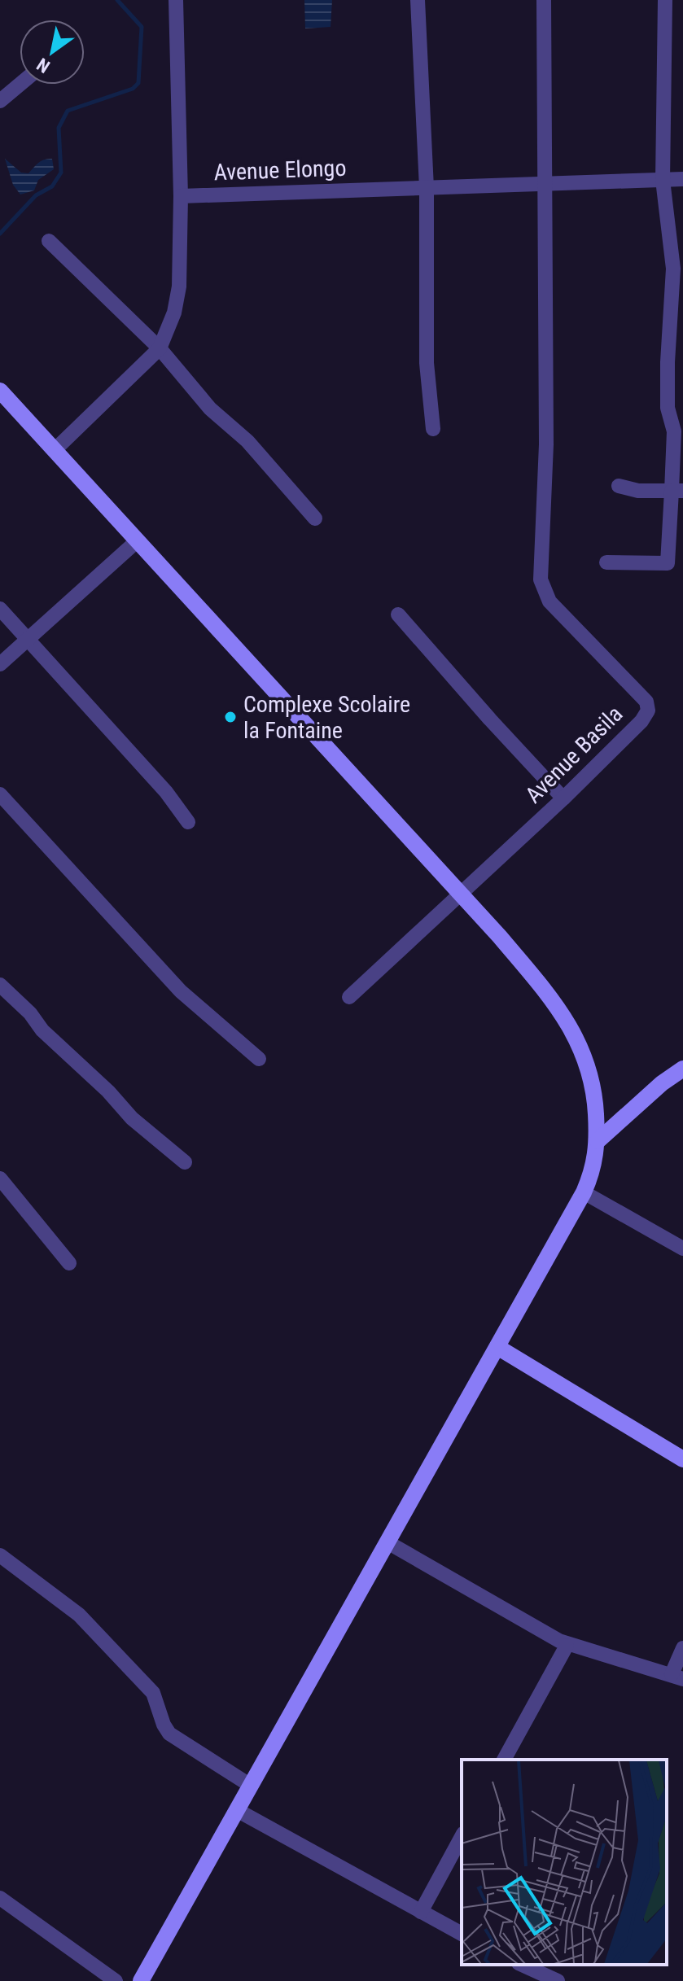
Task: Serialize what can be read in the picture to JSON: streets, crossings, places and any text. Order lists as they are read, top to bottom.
{
  "streets": {
    "street": ["Avenue Elongo", "Avenue Basila"]
  },
  "crossings": [
    ["Avenue Elongo", "Avenue Basila"]
  ],
  "places": ["Complexe Scolaire la Fontaine"],
  "north": "bottom left"
}
